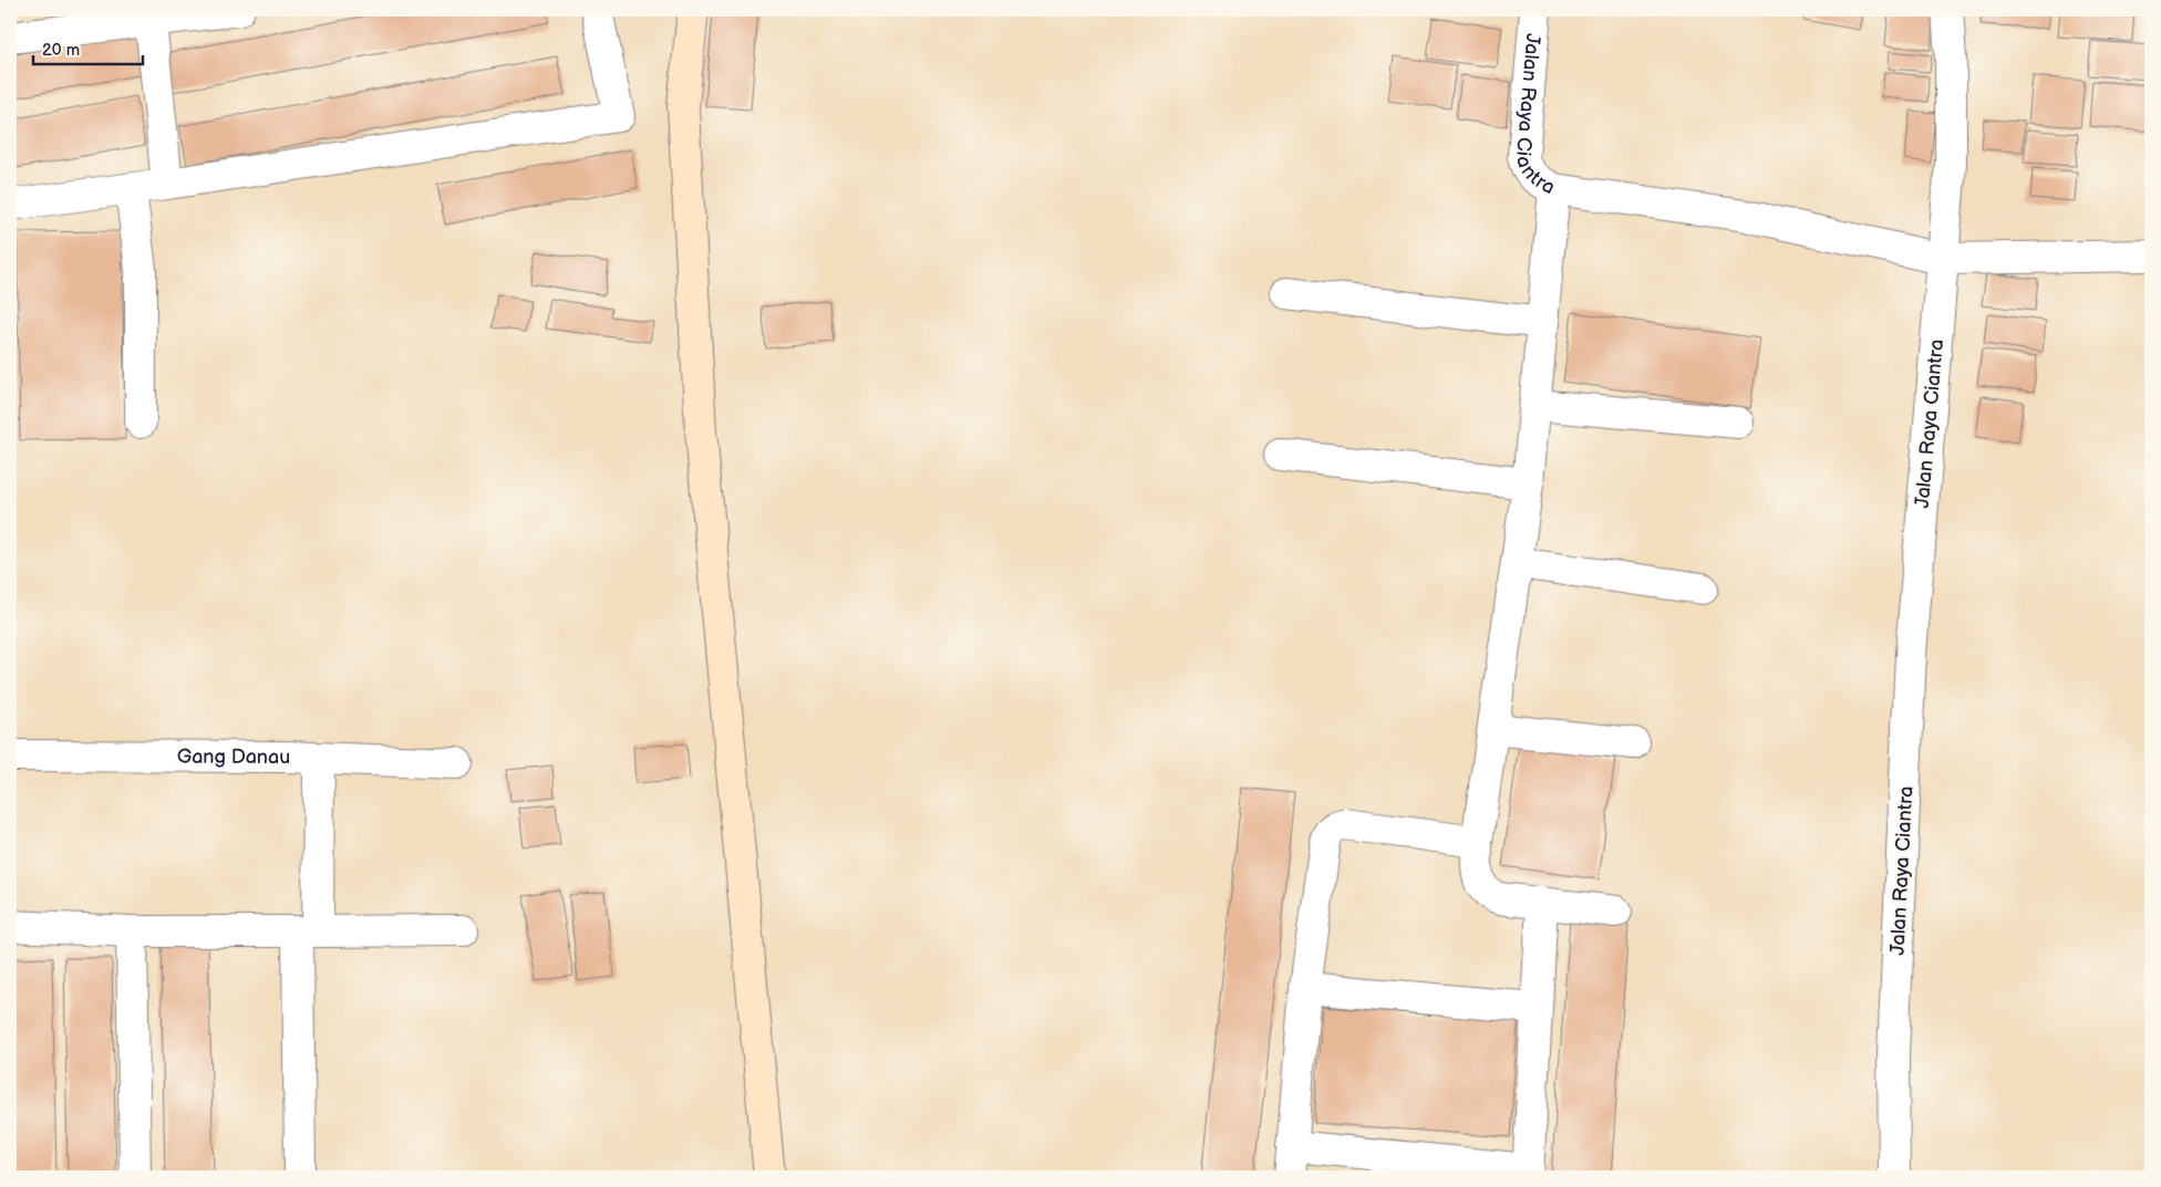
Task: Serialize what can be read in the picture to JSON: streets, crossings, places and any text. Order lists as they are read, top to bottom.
{
  "streets": {
    "street": ["Jalan Raya Ciantra", "Gang Danau"]
  },
  "scale_bar": "20 m"
}
